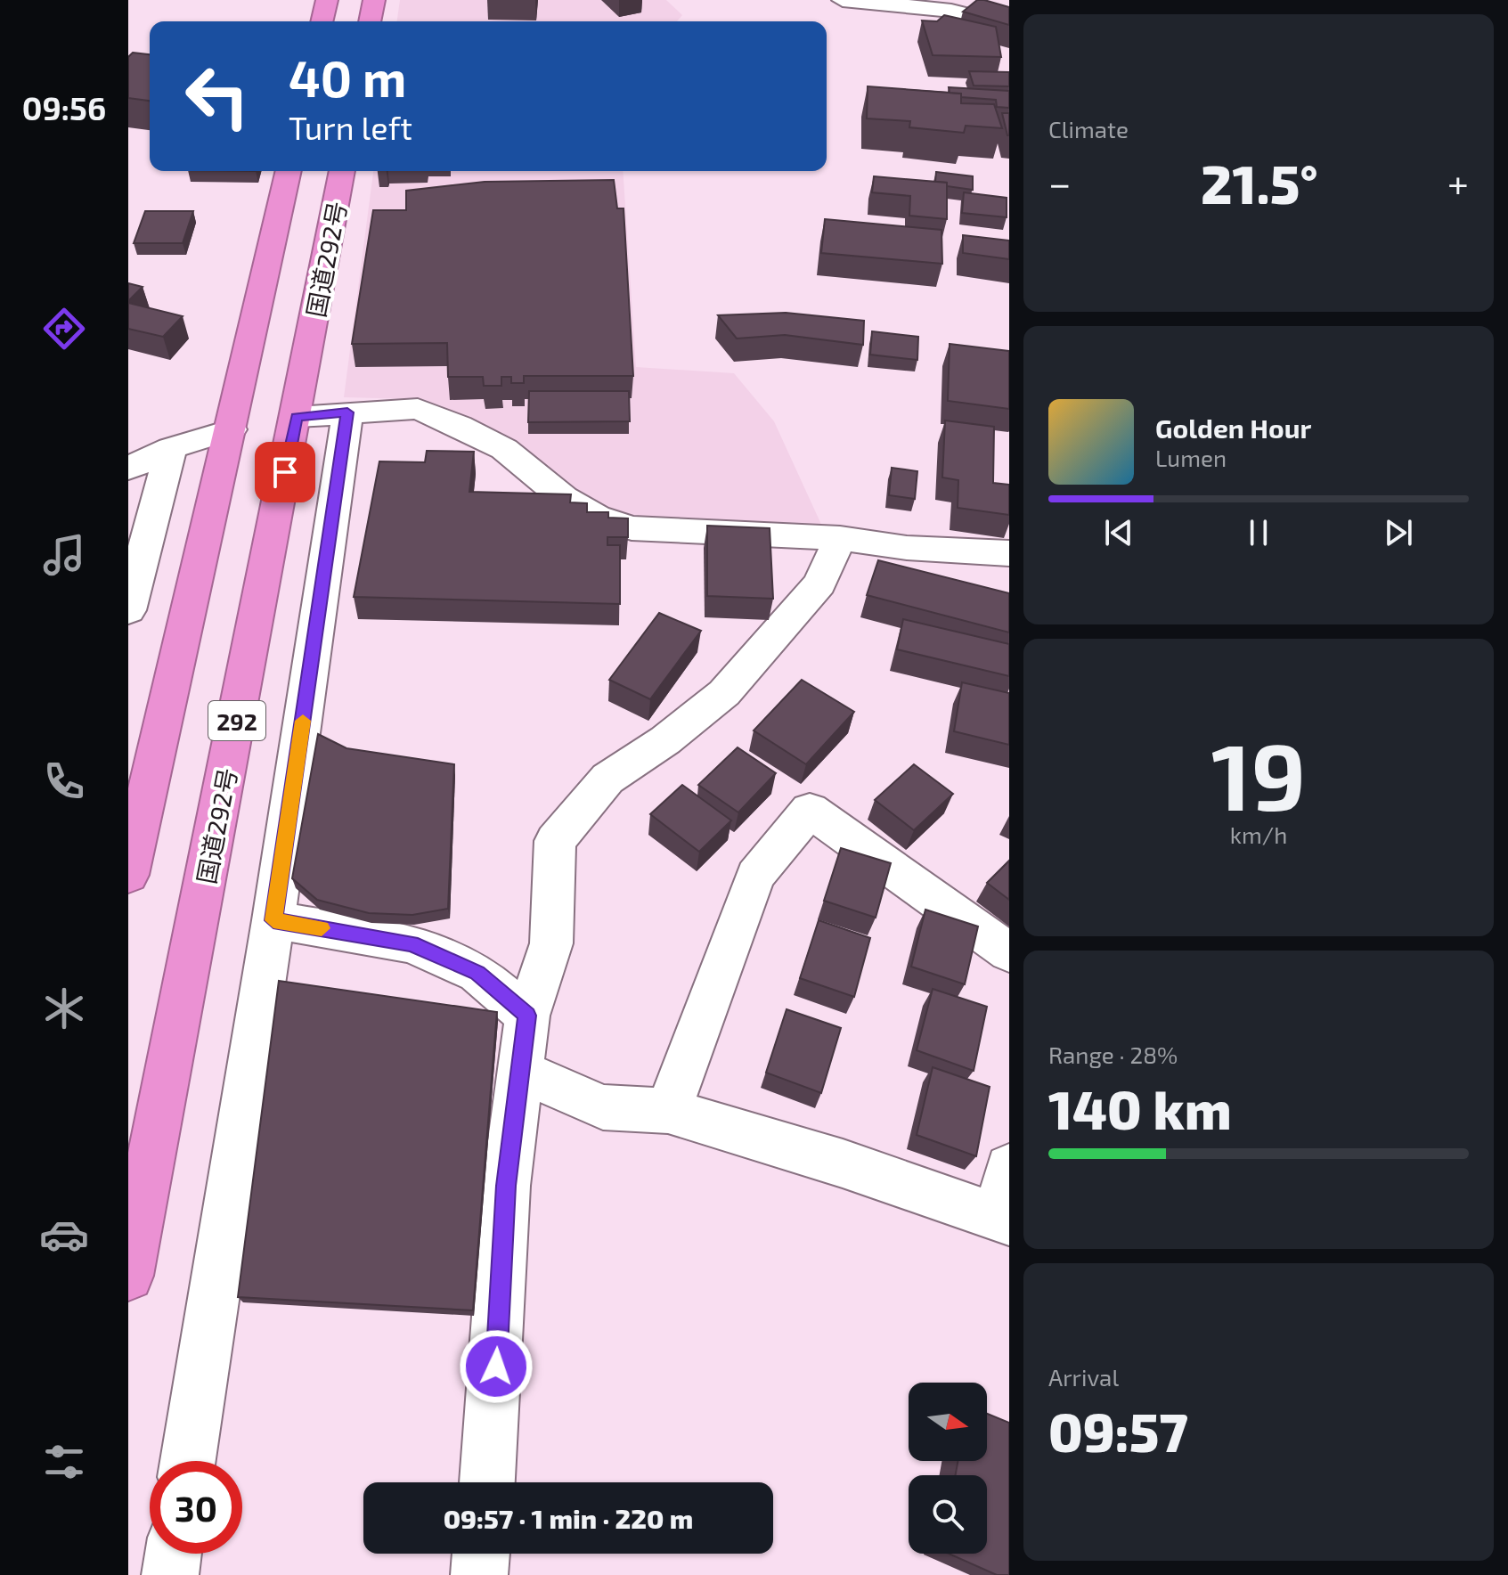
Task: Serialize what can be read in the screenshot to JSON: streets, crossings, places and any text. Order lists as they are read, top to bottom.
{
  "streets": {
    "highway": ["国道292号", "292"]
  },
  "north": "right",
  "page": {
    "tabs": "09:56",
    "tile": [
      "Climate",
      ["19", "km/h"],
      ["Range · 28%", "140 km"],
      ["Arrival", "09:57"]
    ],
    "turn": ["40 m", "Turn left"],
    "heat": ["−", "21.5°", "+"],
    "song": ["Golden Hour", "Lumen"],
    "limit": "30",
    "trip": "09:57 · 1 min · 220 m"
  }
}
